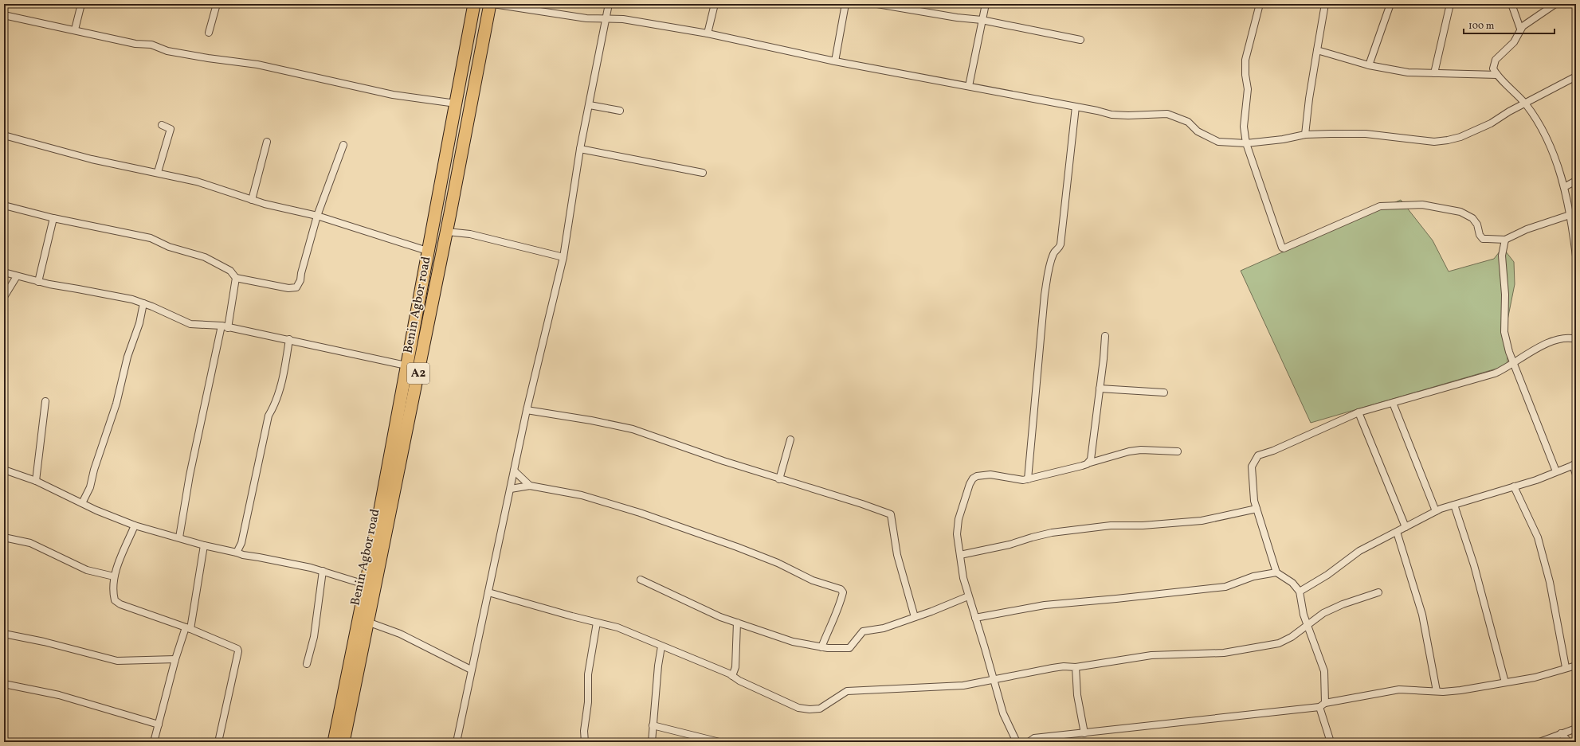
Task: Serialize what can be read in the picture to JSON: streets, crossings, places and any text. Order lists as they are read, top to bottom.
{
  "streets": {
    "highway": ["Benin Agbor road", "A2"]
  },
  "scale_bar": "100 m"
}
